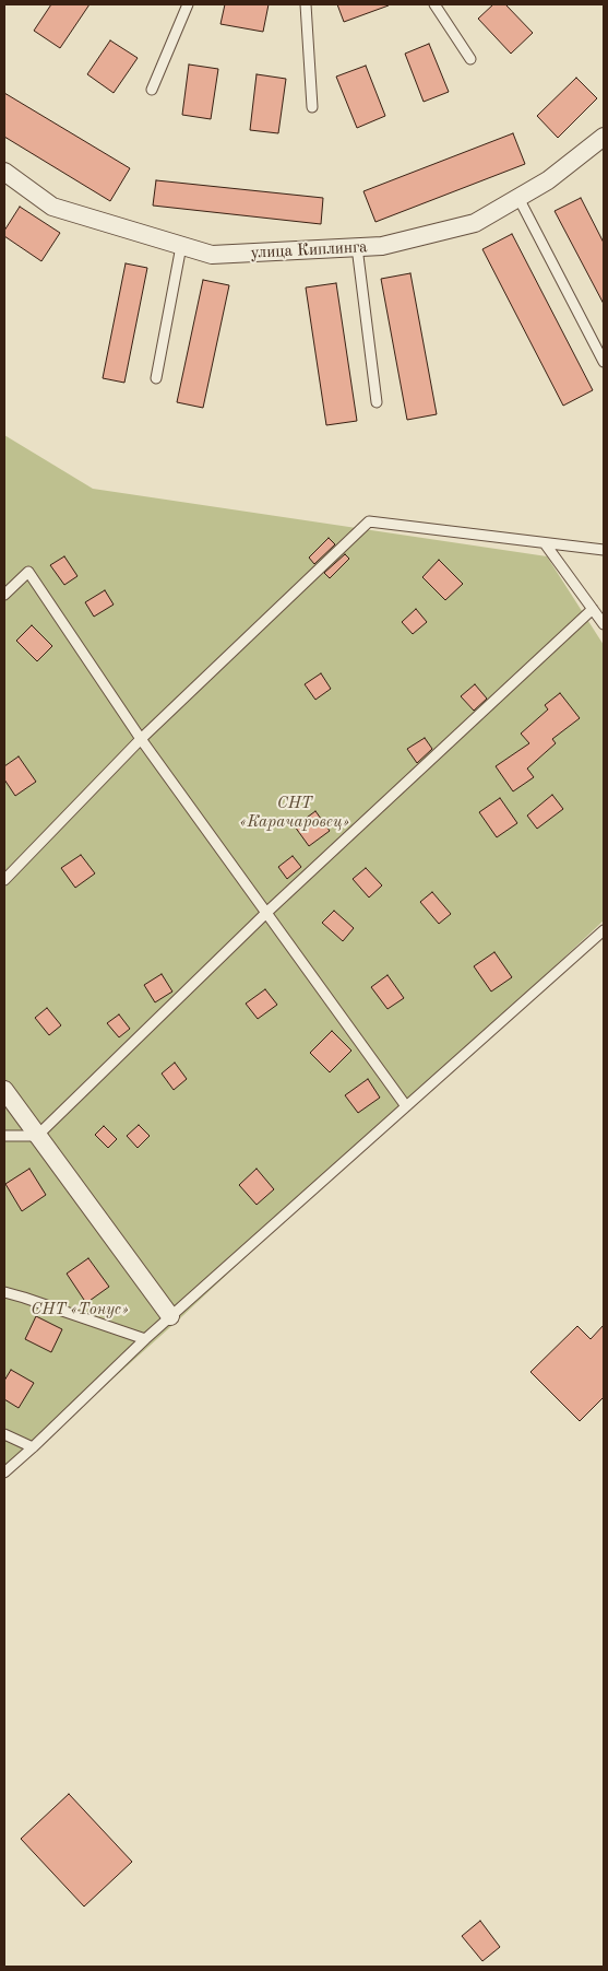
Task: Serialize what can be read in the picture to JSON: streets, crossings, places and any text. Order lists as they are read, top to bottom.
{
  "streets": {
    "street": ["улица Киплинга"]
  },
  "parks": ["СНТ «Карачаровец»", "СНТ «Тонус»"]
}
